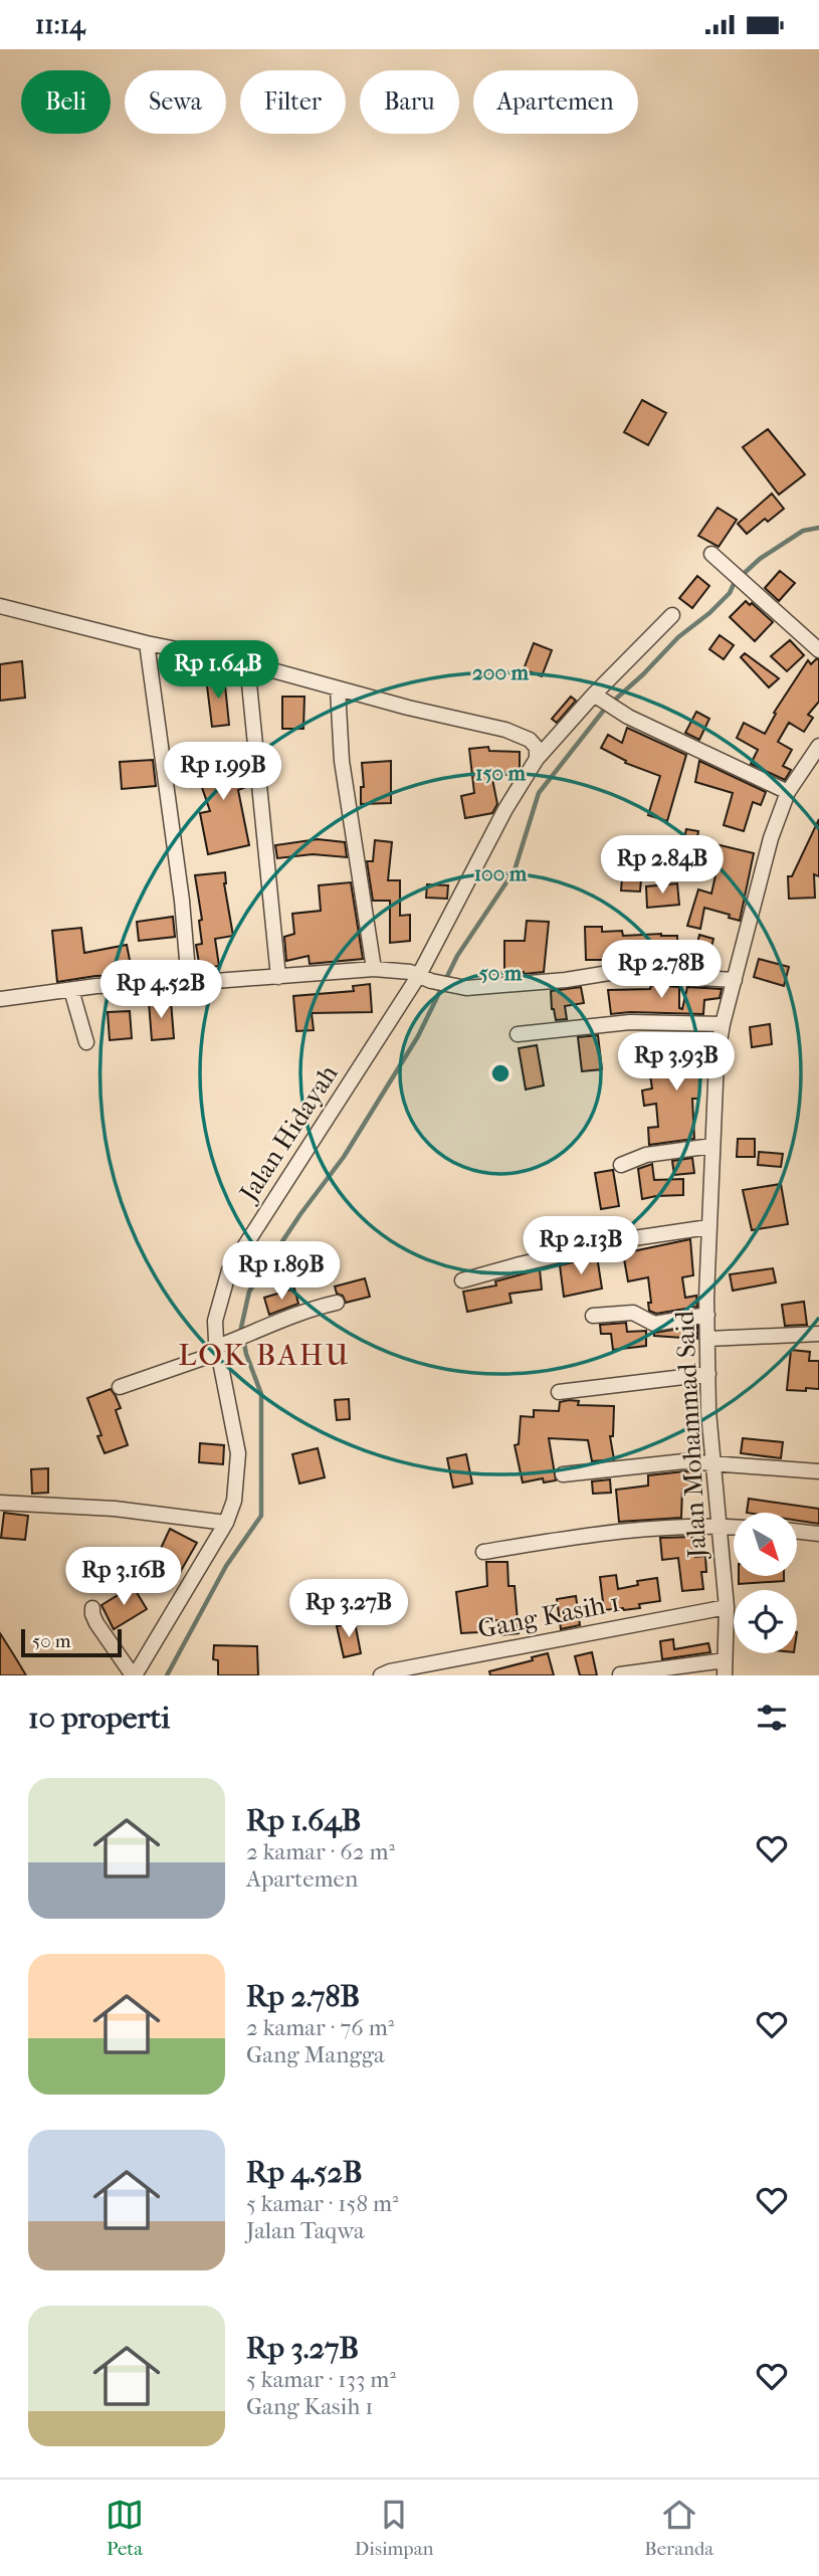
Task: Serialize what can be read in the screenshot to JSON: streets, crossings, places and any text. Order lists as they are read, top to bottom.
{
  "streets": {
    "street": ["Jalan Hidayah", "Jalan Mohammad Said", "Gang Kasih 1"]
  },
  "crossings": [
    ["Jalan Mohammad Said", "Gang Kasih 1"]
  ],
  "districts": ["LOK BAHU"],
  "scale_bar": "50 m",
  "north": "bottom right",
  "page": {
    "status": "11:14",
    "chip": [
      "Beli",
      "Sewa",
      "Filter",
      "Baru",
      "Apartemen"
    ],
    "price": [
      "Rp 1.64B",
      "Rp 1.99B",
      "Rp 2.84B",
      "Rp 2.78B",
      "Rp 4.52B",
      "Rp 3.93B",
      "Rp 2.13B",
      "Rp 1.89B",
      "Rp 3.16B",
      "Rp 3.27B"
    ],
    "scale": "50 m",
    "heading": "10 properti",
    "list": [
      {
        "name": "Rp 1.64B",
        "note": "2 kamar · 62 m² · Apartemen"
      },
      {
        "name": "Rp 2.78B",
        "note": "2 kamar · 76 m² · Gang Mangga"
      },
      {
        "name": "Rp 4.52B",
        "note": "5 kamar · 158 m² · Jalan Taqwa"
      },
      {
        "name": "Rp 3.27B",
        "note": "5 kamar · 133 m² · Gang Kasih 1"
      }
    ],
    "tabs": ["Peta", "Disimpan", "Beranda"]
  },
  "rings": [
    "200 m",
    "150 m",
    "100 m",
    "50 m"
  ]
}
